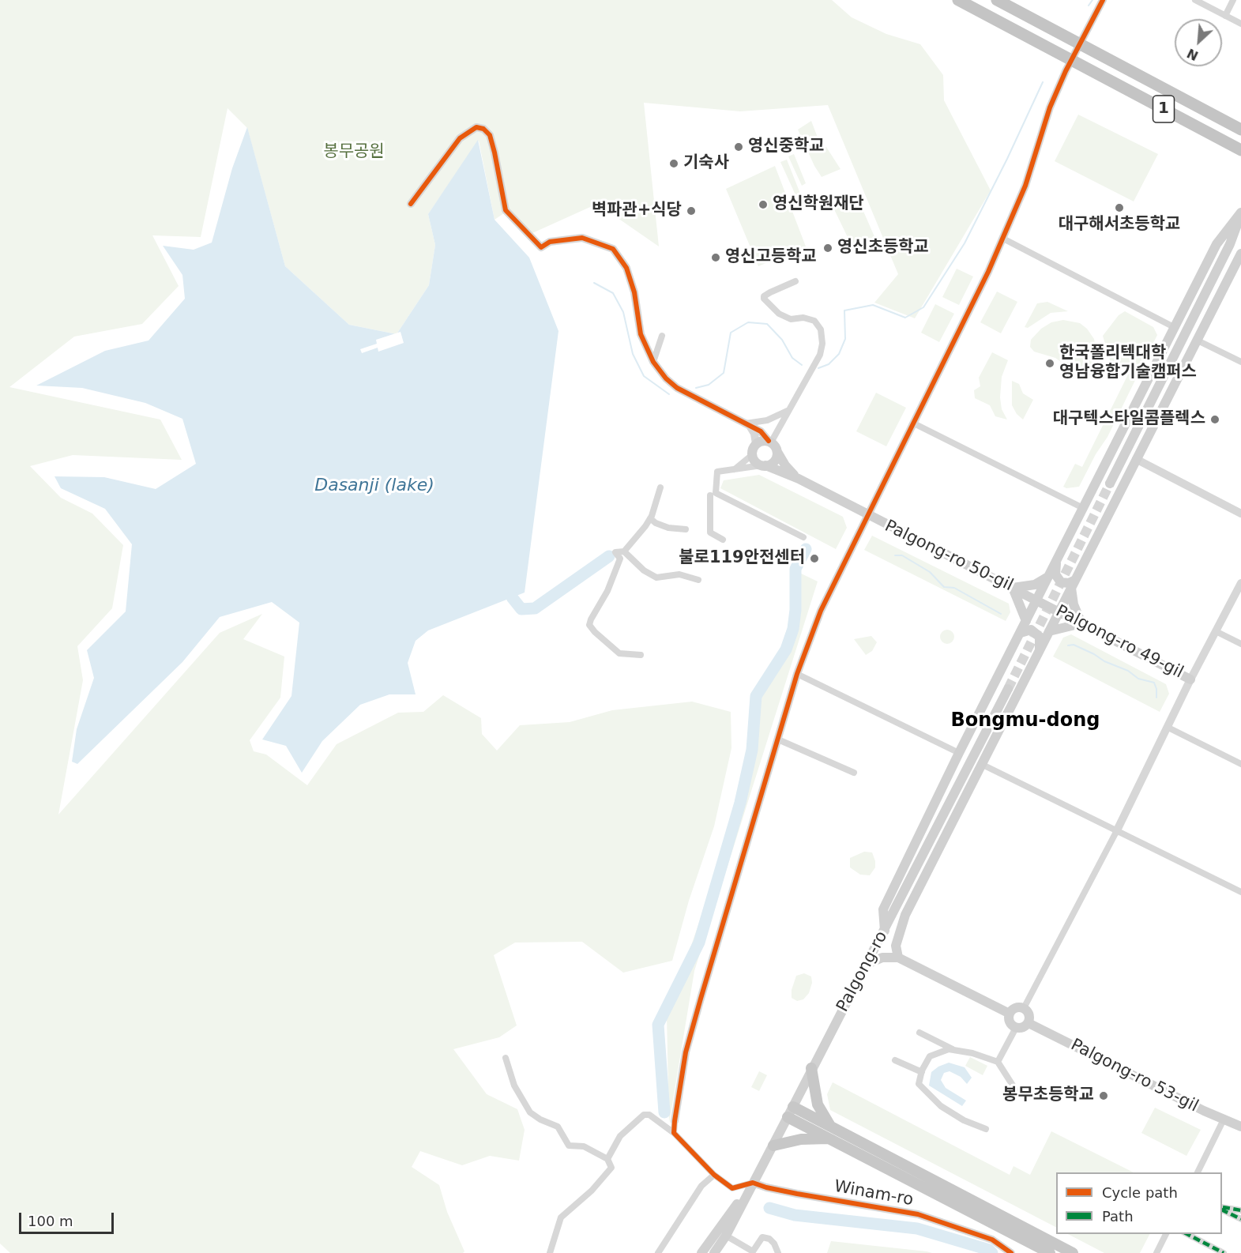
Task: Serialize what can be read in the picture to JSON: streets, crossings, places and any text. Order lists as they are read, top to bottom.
{
  "streets": {
    "highway": ["1"],
    "main road": [
      "Palgong-ro 50-gil",
      "Palgong-ro 49-gil",
      "Palgong-ro",
      "Palgong-ro 53-gil"
    ],
    "street": ["Winam-ro"]
  },
  "crossings": [
    ["Palgong-ro 50-gil", "Palgong-ro 49-gil"],
    ["Palgong-ro", "Winam-ro"]
  ],
  "districts": ["Bongmu-dong"],
  "water": ["Dasanji (lake)"],
  "parks": ["봉무공원"],
  "places": [
    "영신중학교",
    "기숙사",
    "영신학원재단",
    "대구해서초등학교",
    "벽파관+식당",
    "영신초등학교",
    "영신고등학교",
    "한국폴리텍대학 영남융합기술캠퍼스",
    "대구텍스타일콤플렉스",
    "불로119안전센터",
    "봉무초등학교"
  ],
  "legend": ["Cycle path", "Path"],
  "scale_bar": "100 m",
  "north": "bottom left"
}
